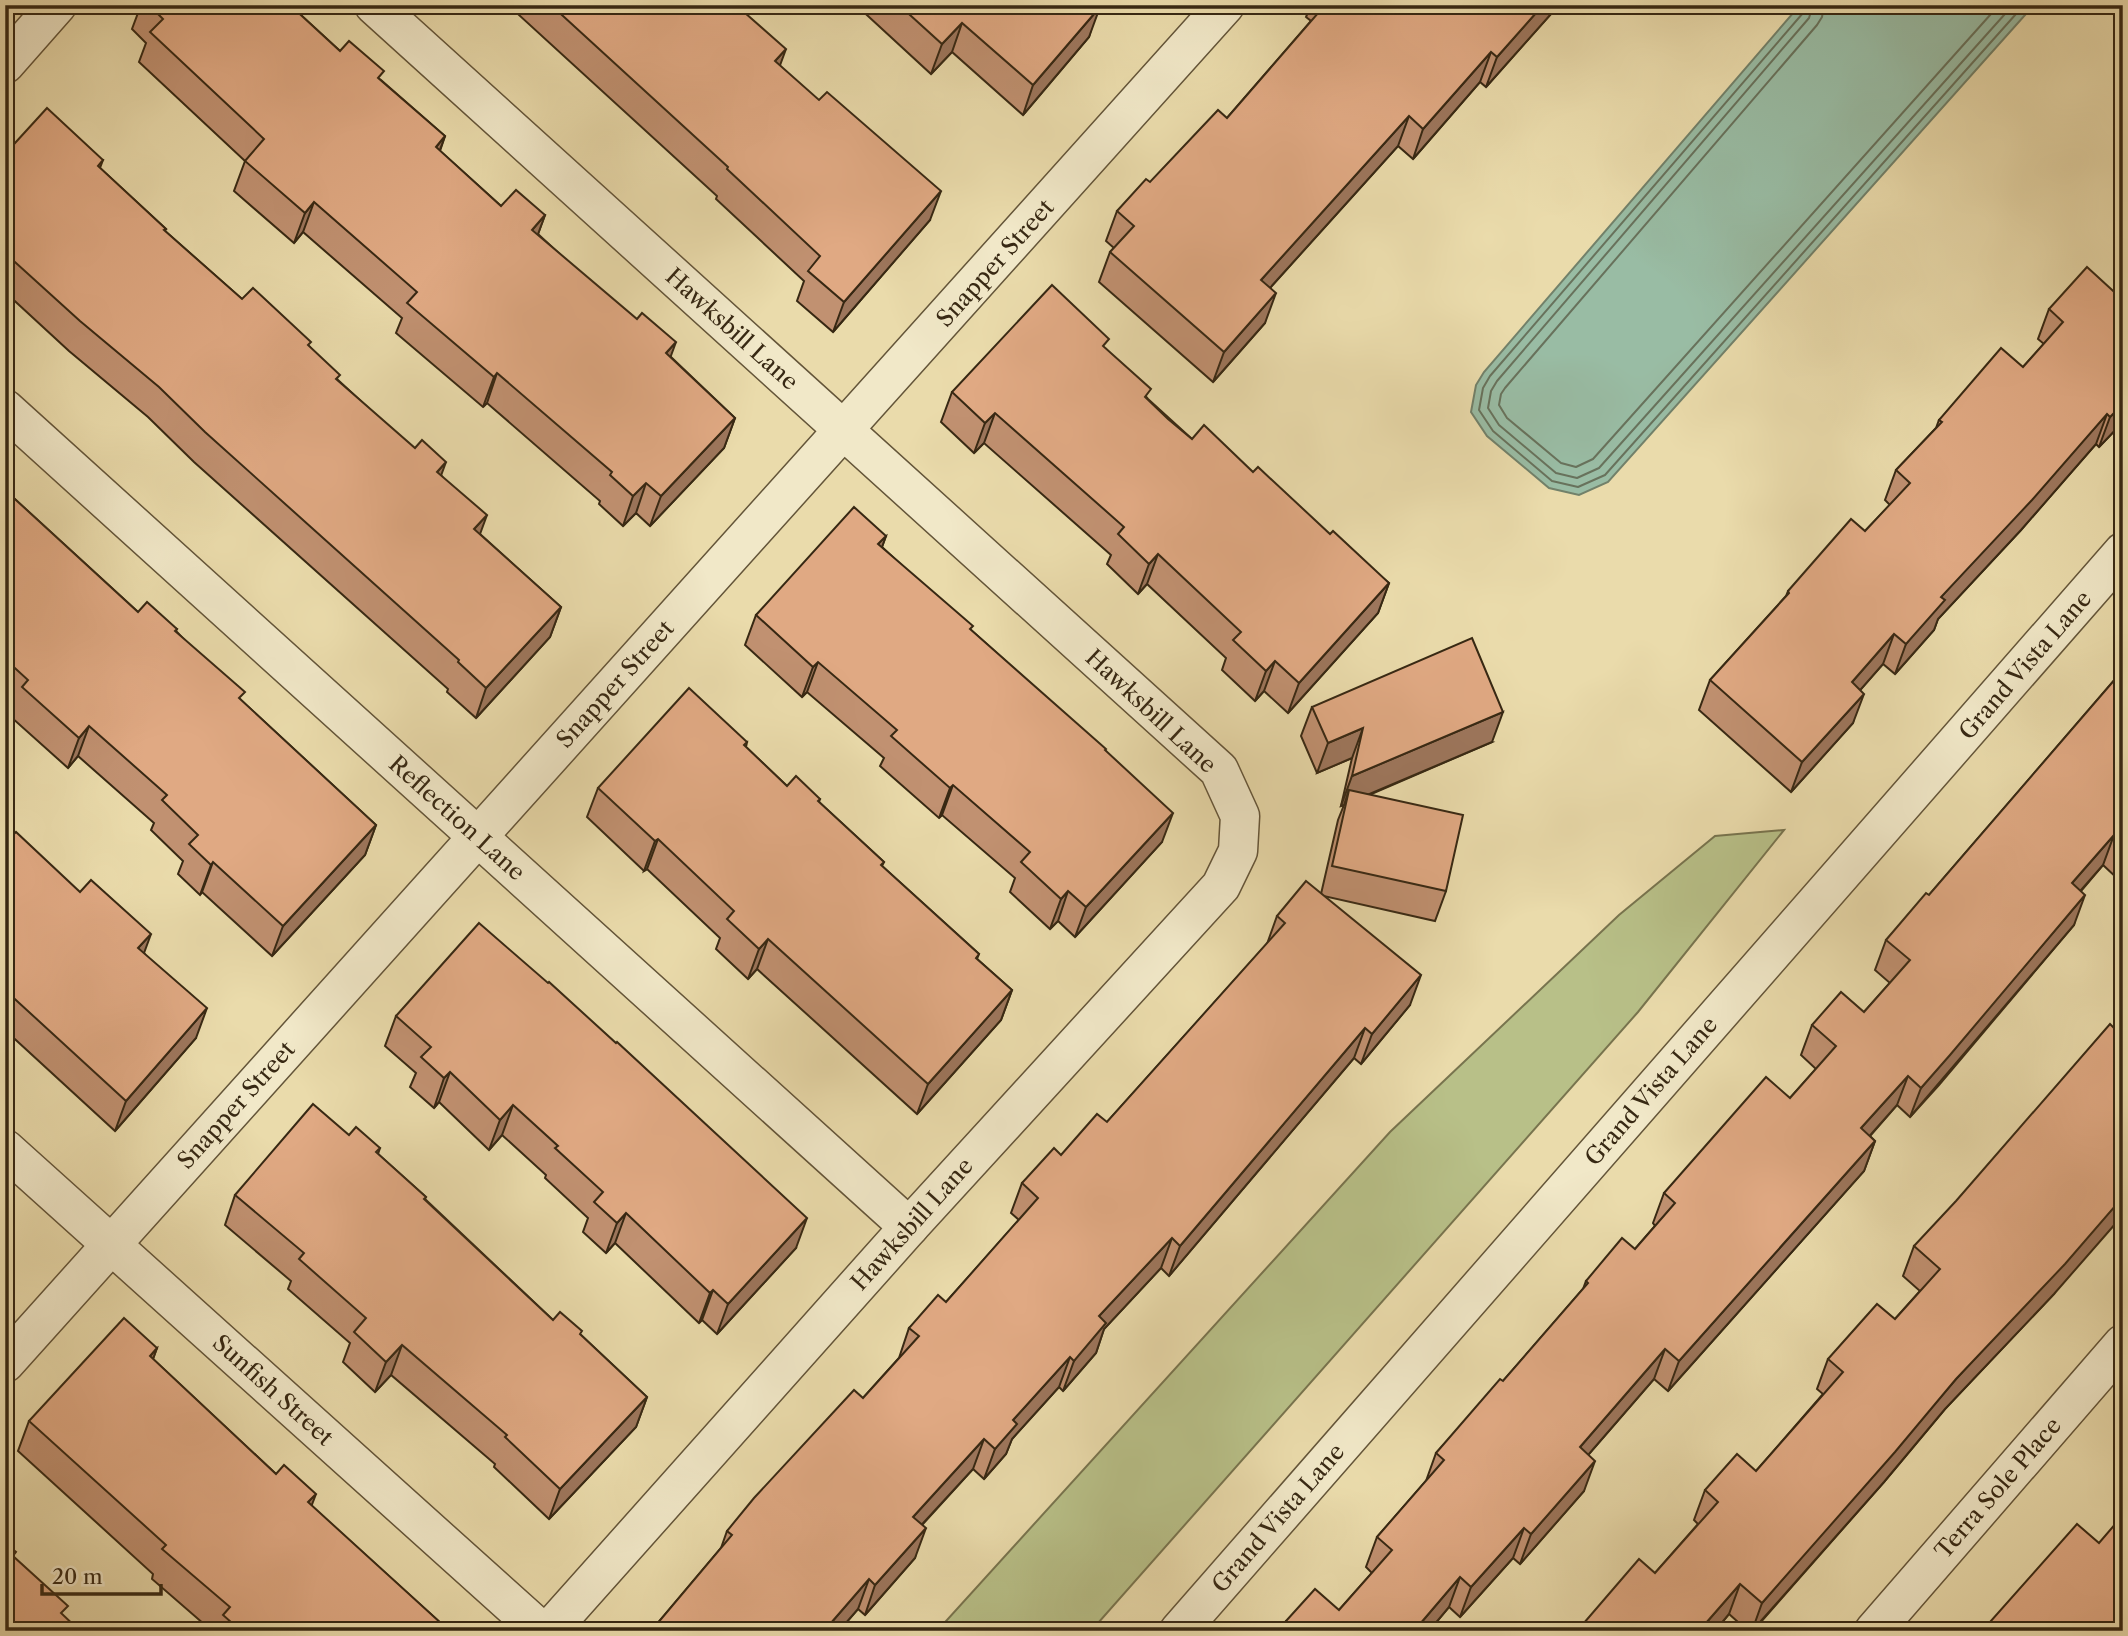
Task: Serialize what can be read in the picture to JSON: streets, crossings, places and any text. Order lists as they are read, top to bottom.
{
  "streets": {
    "street": [
      "Snapper Street",
      "Hawksbill Lane",
      "Grand Vista Lane",
      "Reflection Lane",
      "Sunfish Street",
      "Terra Sole Place"
    ]
  },
  "crossings": [
    ["Snapper Street", "Hawksbill Lane"],
    ["Snapper Street", "Reflection Lane"],
    ["Snapper Street", "Sunfish Street"],
    ["Hawksbill Lane", "Reflection Lane"]
  ],
  "scale_bar": "20 m"
}
